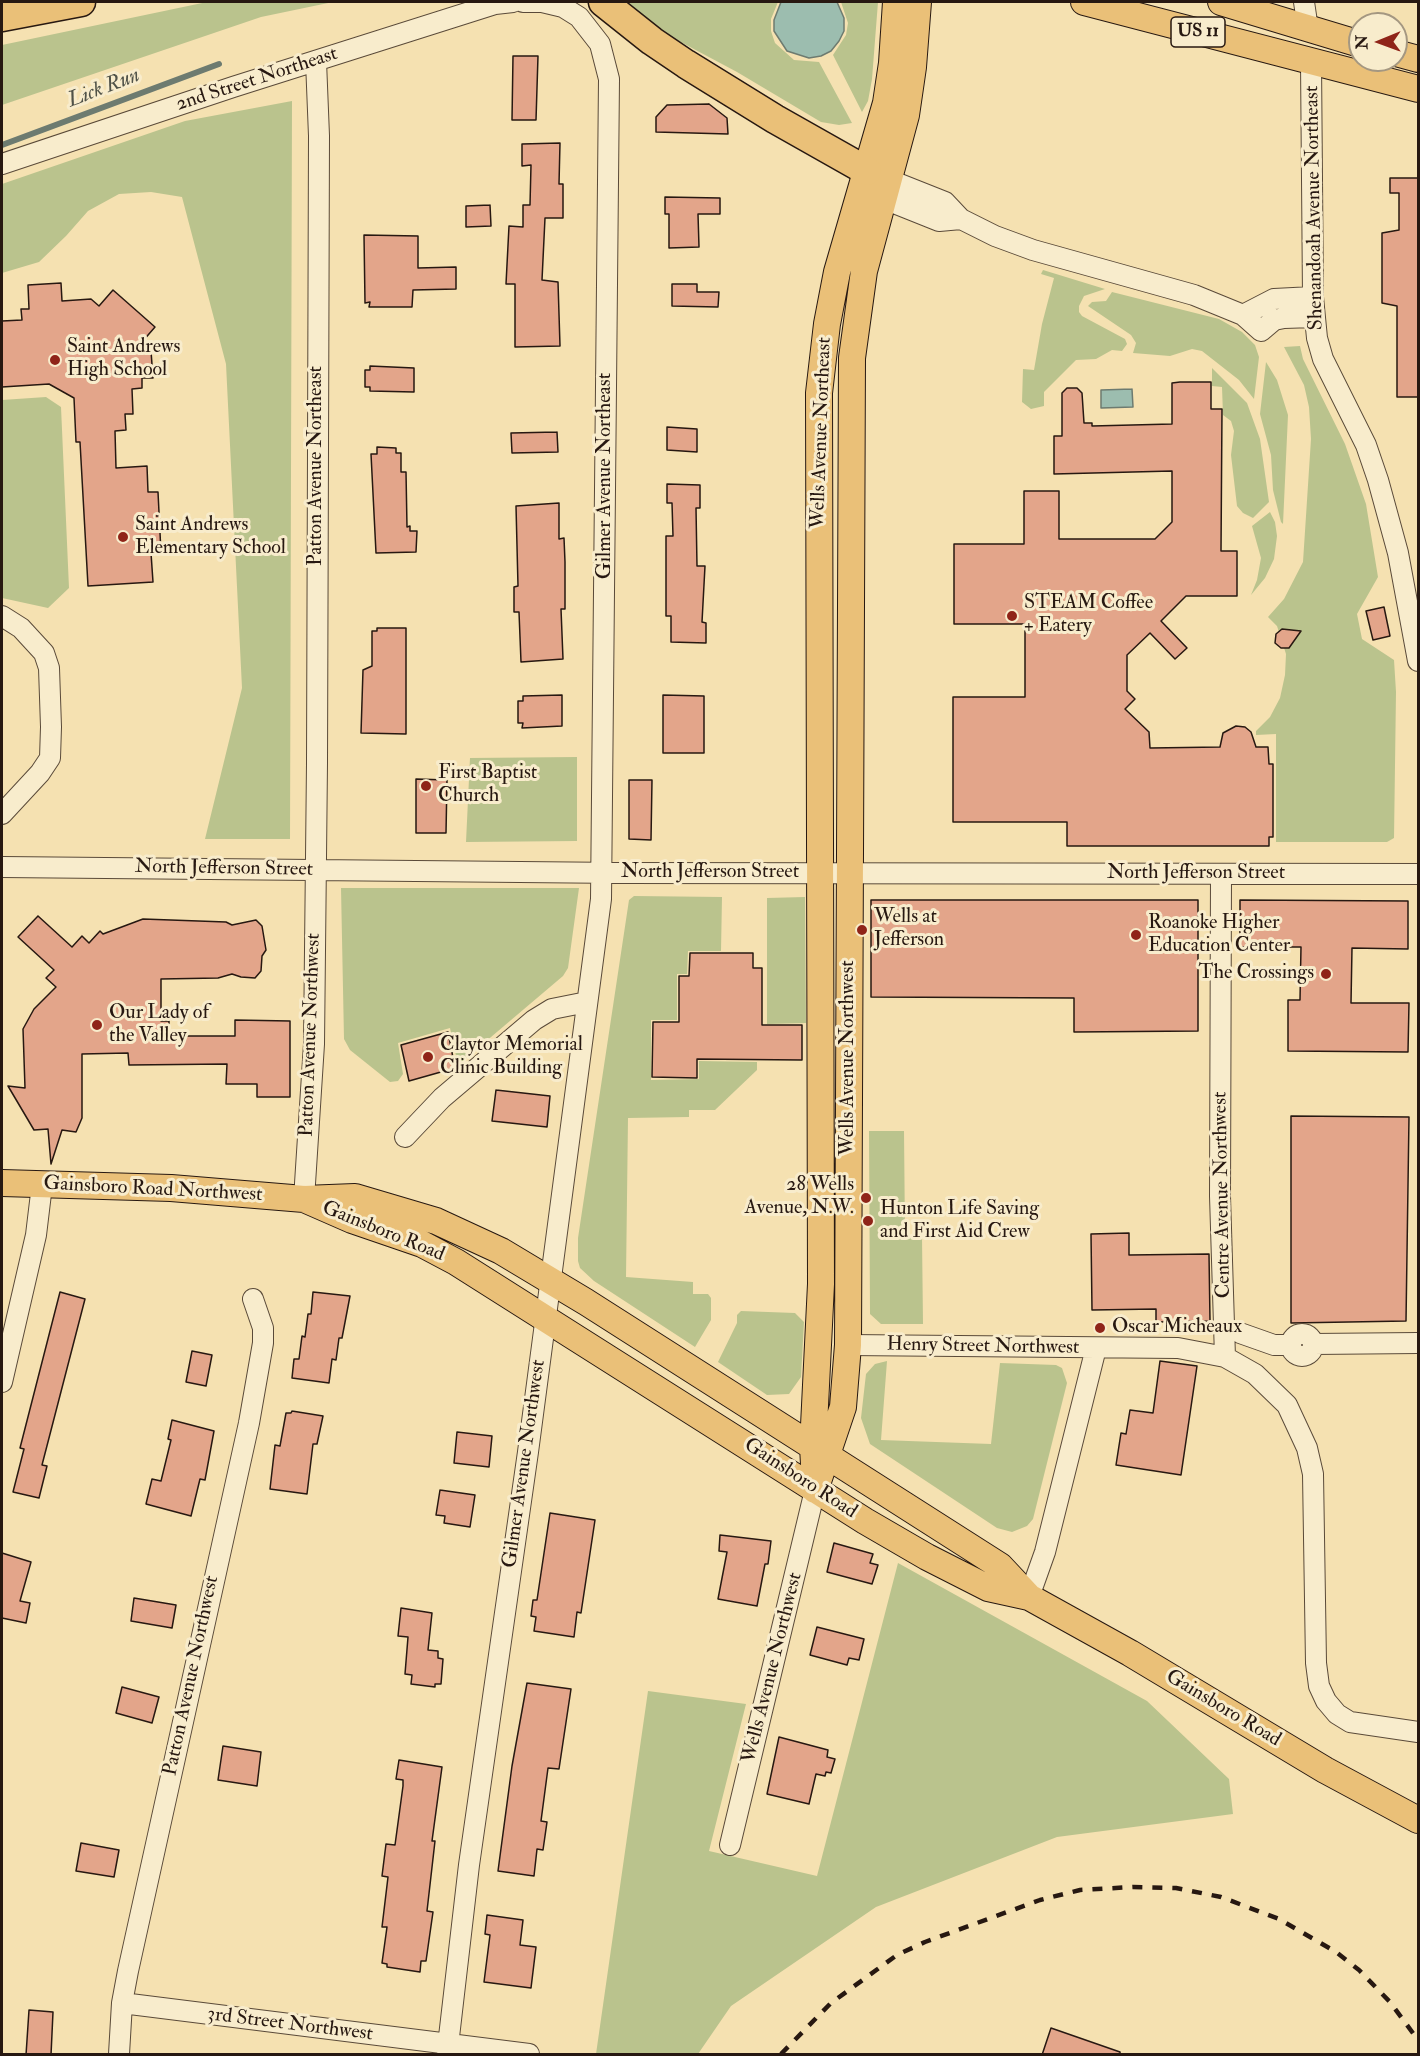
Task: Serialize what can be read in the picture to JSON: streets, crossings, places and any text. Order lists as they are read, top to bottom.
{
  "streets": {
    "main road": [
      "US 11",
      "Wells Avenue Northeast",
      "Wells Avenue Northwest",
      "Gainsboro Road Northwest",
      "Gainsboro Road"
    ],
    "street": [
      "2nd Street Northeast",
      "Shenandoah Avenue Northeast",
      "Patton Avenue Northeast",
      "Gilmer Avenue Northeast",
      "North Jefferson Street",
      "Patton Avenue Northwest",
      "Centre Avenue Northwest",
      "Henry Street Northwest",
      "Gilmer Avenue Northwest",
      "3rd Street Northwest"
    ]
  },
  "crossings": [
    ["US 11", "Shenandoah Avenue Northeast"],
    ["2nd Street Northeast", "Patton Avenue Northeast"],
    ["Wells Avenue Northeast", "North Jefferson Street"],
    ["Wells Avenue Northeast", "Wells Avenue Northwest"],
    ["Patton Avenue Northeast", "North Jefferson Street"],
    ["Patton Avenue Northeast", "Patton Avenue Northwest"],
    ["Gilmer Avenue Northeast", "North Jefferson Street"],
    ["Gilmer Avenue Northeast", "Gilmer Avenue Northwest"],
    ["North Jefferson Street", "Patton Avenue Northwest"],
    ["North Jefferson Street", "Wells Avenue Northwest"],
    ["North Jefferson Street", "Centre Avenue Northwest"],
    ["North Jefferson Street", "Gilmer Avenue Northwest"],
    ["Patton Avenue Northwest", "Gainsboro Road Northwest"],
    ["Patton Avenue Northwest", "Gainsboro Road"],
    ["Patton Avenue Northwest", "3rd Street Northwest"],
    ["Wells Avenue Northwest", "Gainsboro Road"],
    ["Wells Avenue Northwest", "Henry Street Northwest"],
    ["Gainsboro Road Northwest", "Gainsboro Road"],
    ["Centre Avenue Northwest", "Henry Street Northwest"],
    ["Gainsboro Road", "Gilmer Avenue Northwest"],
    ["Gilmer Avenue Northwest", "3rd Street Northwest"]
  ],
  "water": ["Lick Run"],
  "places": [
    "Saint Andrews High School",
    "Saint Andrews Elementary School",
    "STEAM Coffee + Eatery",
    "First Baptist Church",
    "Wells at Jefferson",
    "Roanoke Higher Education Center",
    "The Crossings",
    "Our Lady of the Valley",
    "Claytor Memorial Clinic Building",
    "28 Wells Avenue, N.W.",
    "Hunton Life Saving and First Aid Crew",
    "Oscar Micheaux"
  ],
  "north": "left"
}
